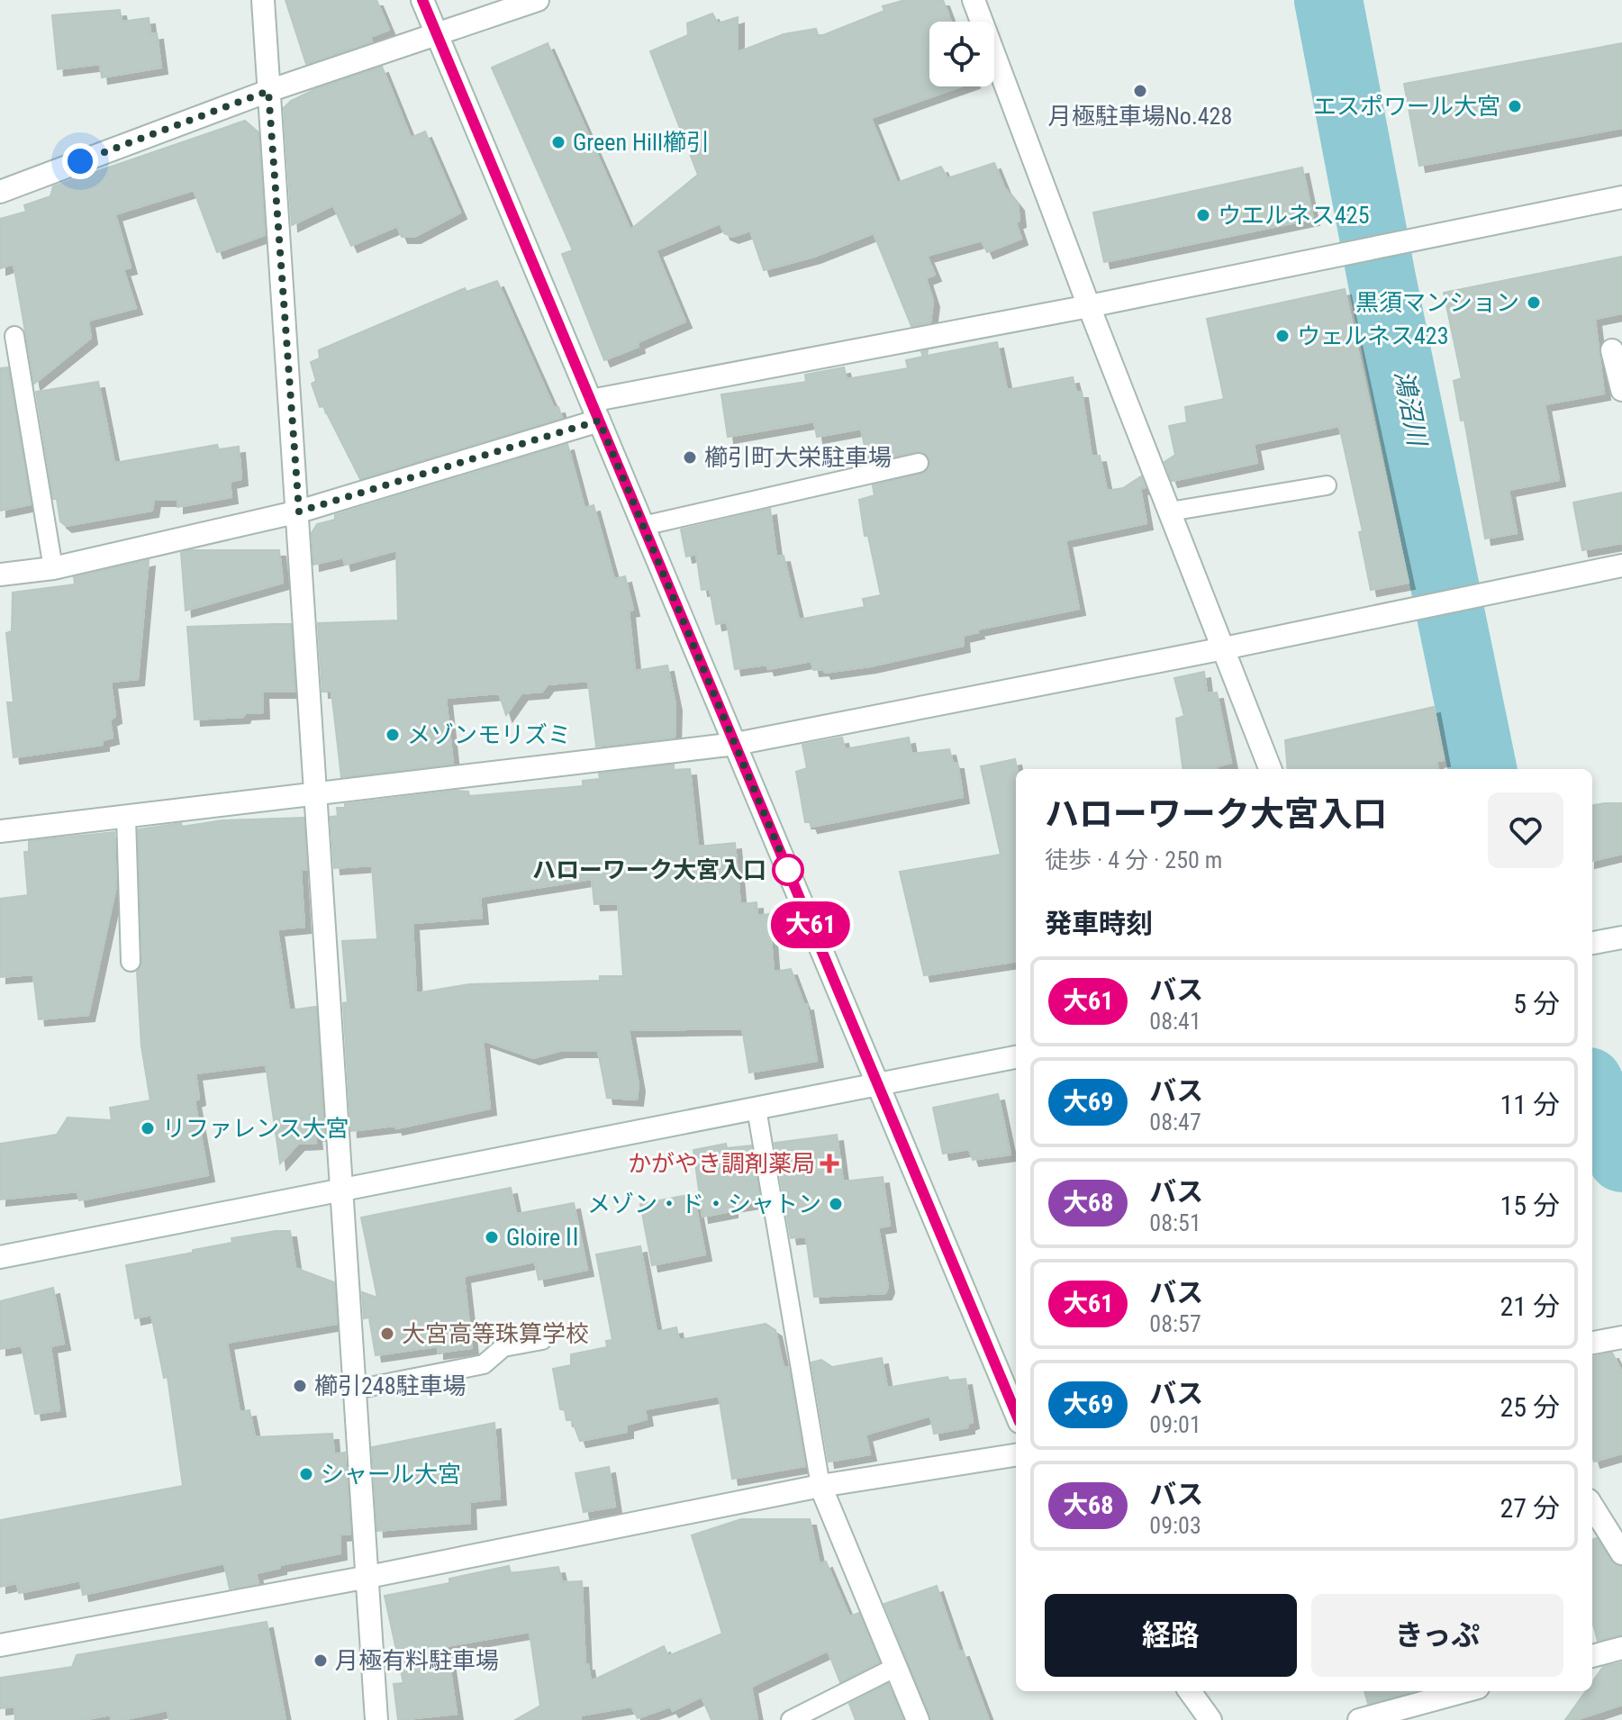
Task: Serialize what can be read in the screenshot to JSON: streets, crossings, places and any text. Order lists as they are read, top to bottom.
{
  "water": ["鴻沼川"],
  "places": {
    "other": [
      "月極駐車場No.428",
      "エスポワール大宮",
      "Green Hill櫛引",
      "ウエルネス425",
      "黒須マンション",
      "ウェルネス423",
      "櫛引町大栄駐車場",
      "メゾンモリズミ",
      "ハローワーク大宮入口",
      "リファレンス大宮",
      "メゾン・ド・シャトン",
      "GloireⅡ",
      "大宮高等珠算学校",
      "櫛引248駐車場",
      "シャール大宮",
      "月極有料駐車場"
    ],
    "health": ["かがやき調剤薬局"]
  },
  "lines": ["bus line 大61"],
  "page": {
    "on_map": "大61",
    "heading": [
      ["ハローワーク大宮入口", "徒歩 · 4 分 · 250 m"],
      "発車時刻"
    ],
    "list": [
      {
        "mark": "大61",
        "name": "バス",
        "note": "08:41",
        "value": "5 分"
      },
      {
        "mark": "大69",
        "name": "バス",
        "note": "08:47",
        "value": "11 分"
      },
      {
        "mark": "大68",
        "name": "バス",
        "note": "08:51",
        "value": "15 分"
      },
      {
        "mark": "大61",
        "name": "バス",
        "note": "08:57",
        "value": "21 分"
      },
      {
        "mark": "大69",
        "name": "バス",
        "note": "09:01",
        "value": "25 分"
      },
      {
        "mark": "大68",
        "name": "バス",
        "note": "09:03",
        "value": "27 分"
      }
    ],
    "buttons": ["経路", "きっぷ"]
  }
}
